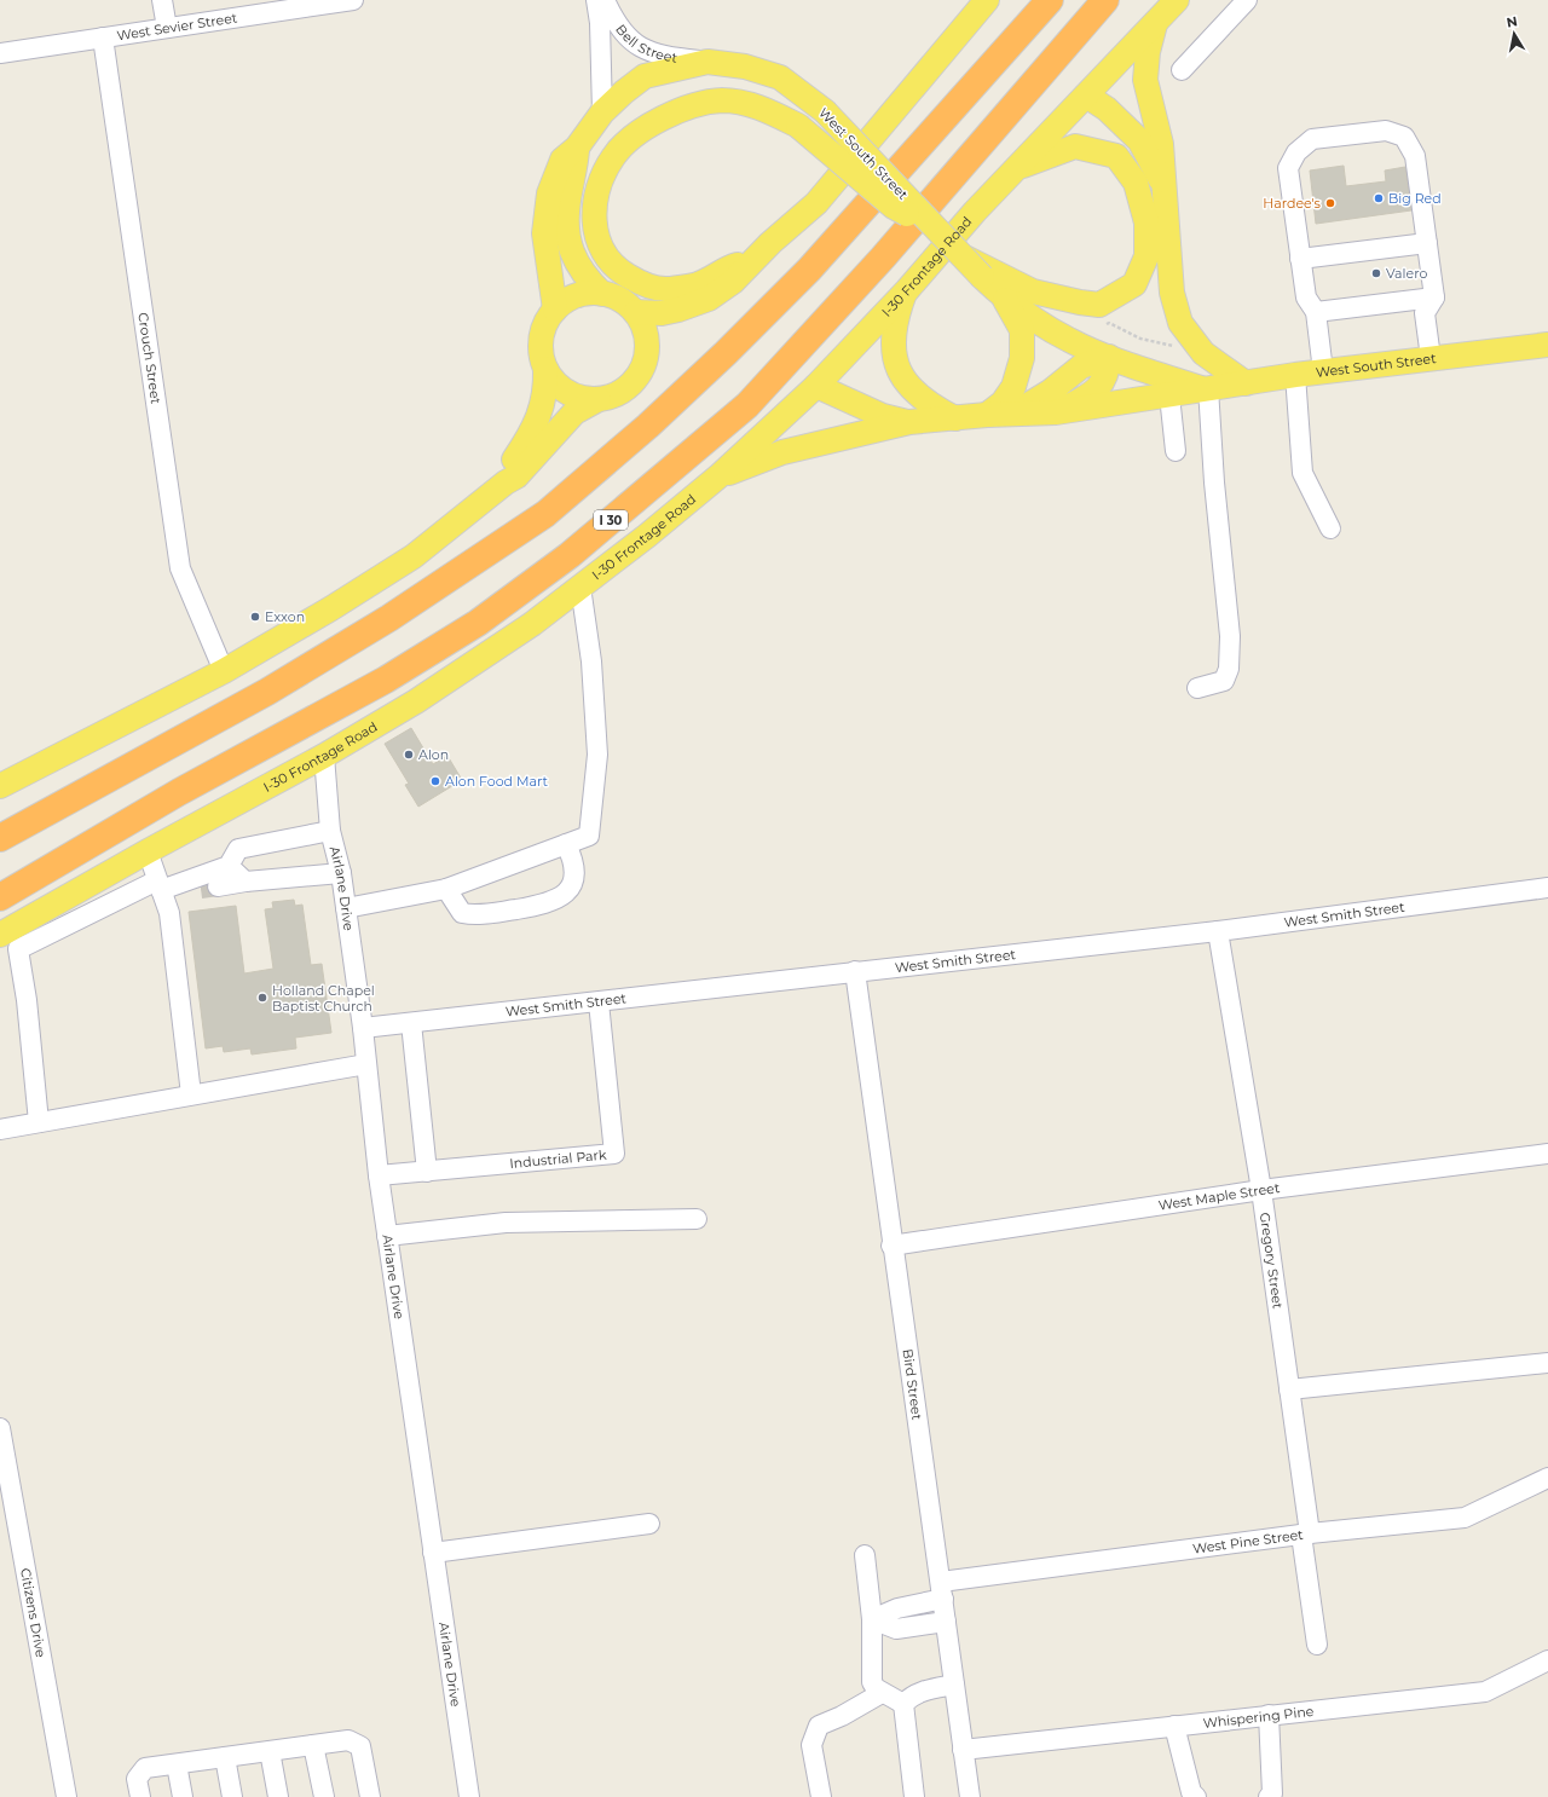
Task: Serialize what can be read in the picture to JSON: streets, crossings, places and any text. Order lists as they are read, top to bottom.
{
  "streets": {
    "highway": ["I 30"],
    "main road": ["West South Street", "I-30 Frontage Road"],
    "street": [
      "West Sevier Street",
      "Bell Street",
      "Crouch Street",
      "Airlane Drive",
      "West Smith Street",
      "Industrial Park",
      "West Maple Street",
      "Gregory Street",
      "Bird Street",
      "West Pine Street",
      "Citizens Drive",
      "Whispering Pine"
    ]
  },
  "crossings": [
    ["West Sevier Street", "Crouch Street"],
    ["Bell Street", "West South Street"],
    ["West South Street", "I-30 Frontage Road"],
    ["I-30 Frontage Road", "Airlane Drive"],
    ["Airlane Drive", "West Smith Street"],
    ["Airlane Drive", "Industrial Park"],
    ["West Smith Street", "Industrial Park"],
    ["West Smith Street", "Gregory Street"],
    ["West Smith Street", "Bird Street"],
    ["West Maple Street", "Gregory Street"],
    ["West Maple Street", "Bird Street"],
    ["Gregory Street", "West Pine Street"],
    ["Bird Street", "West Pine Street"],
    ["Bird Street", "Whispering Pine"]
  ],
  "places": [
    "Big Red",
    "Hardee's",
    "Valero",
    "Exxon",
    "Alon",
    "Alon Food Mart",
    "Holland Chapel Baptist Church"
  ],
  "north": "top"
}
